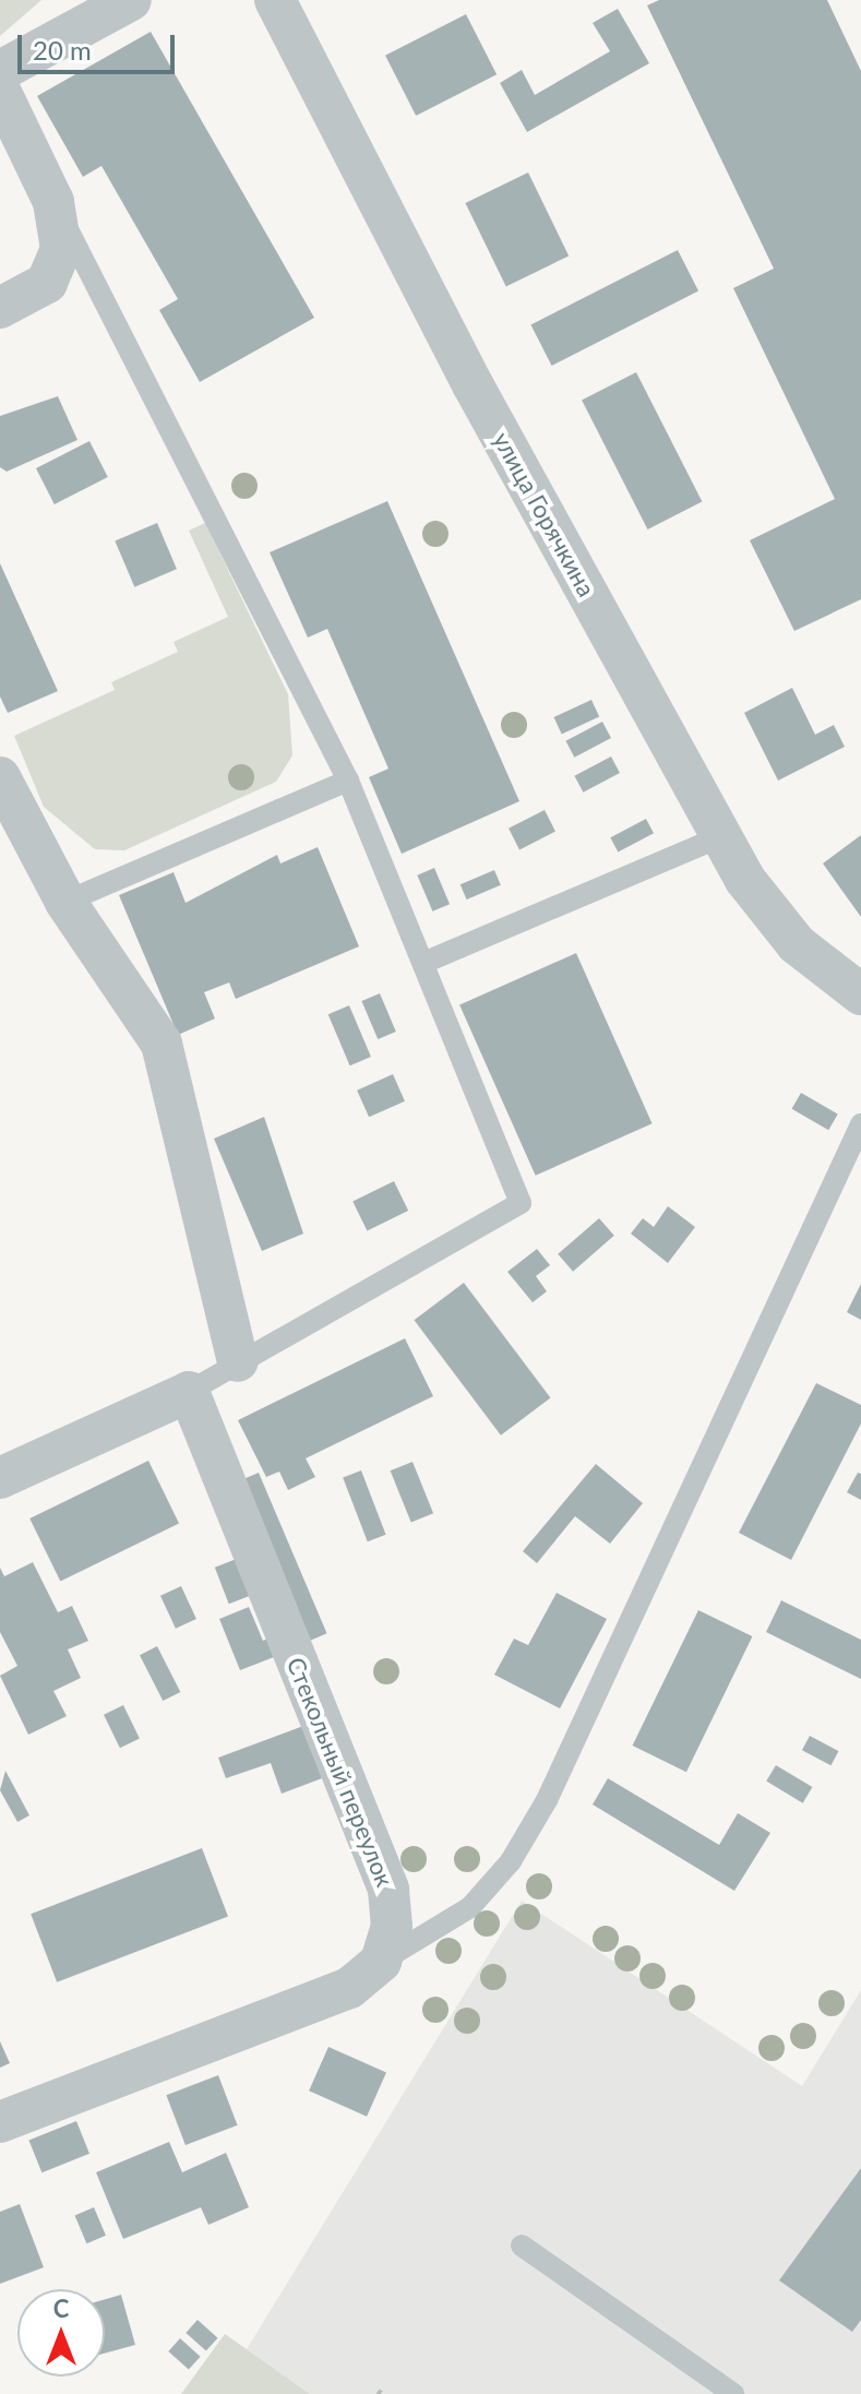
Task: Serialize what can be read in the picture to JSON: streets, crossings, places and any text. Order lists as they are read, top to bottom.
{
  "streets": {
    "street": ["улица Горячкина", "Стекольный переулок"]
  },
  "scale_bar": "20 m",
  "north": "top"
}
